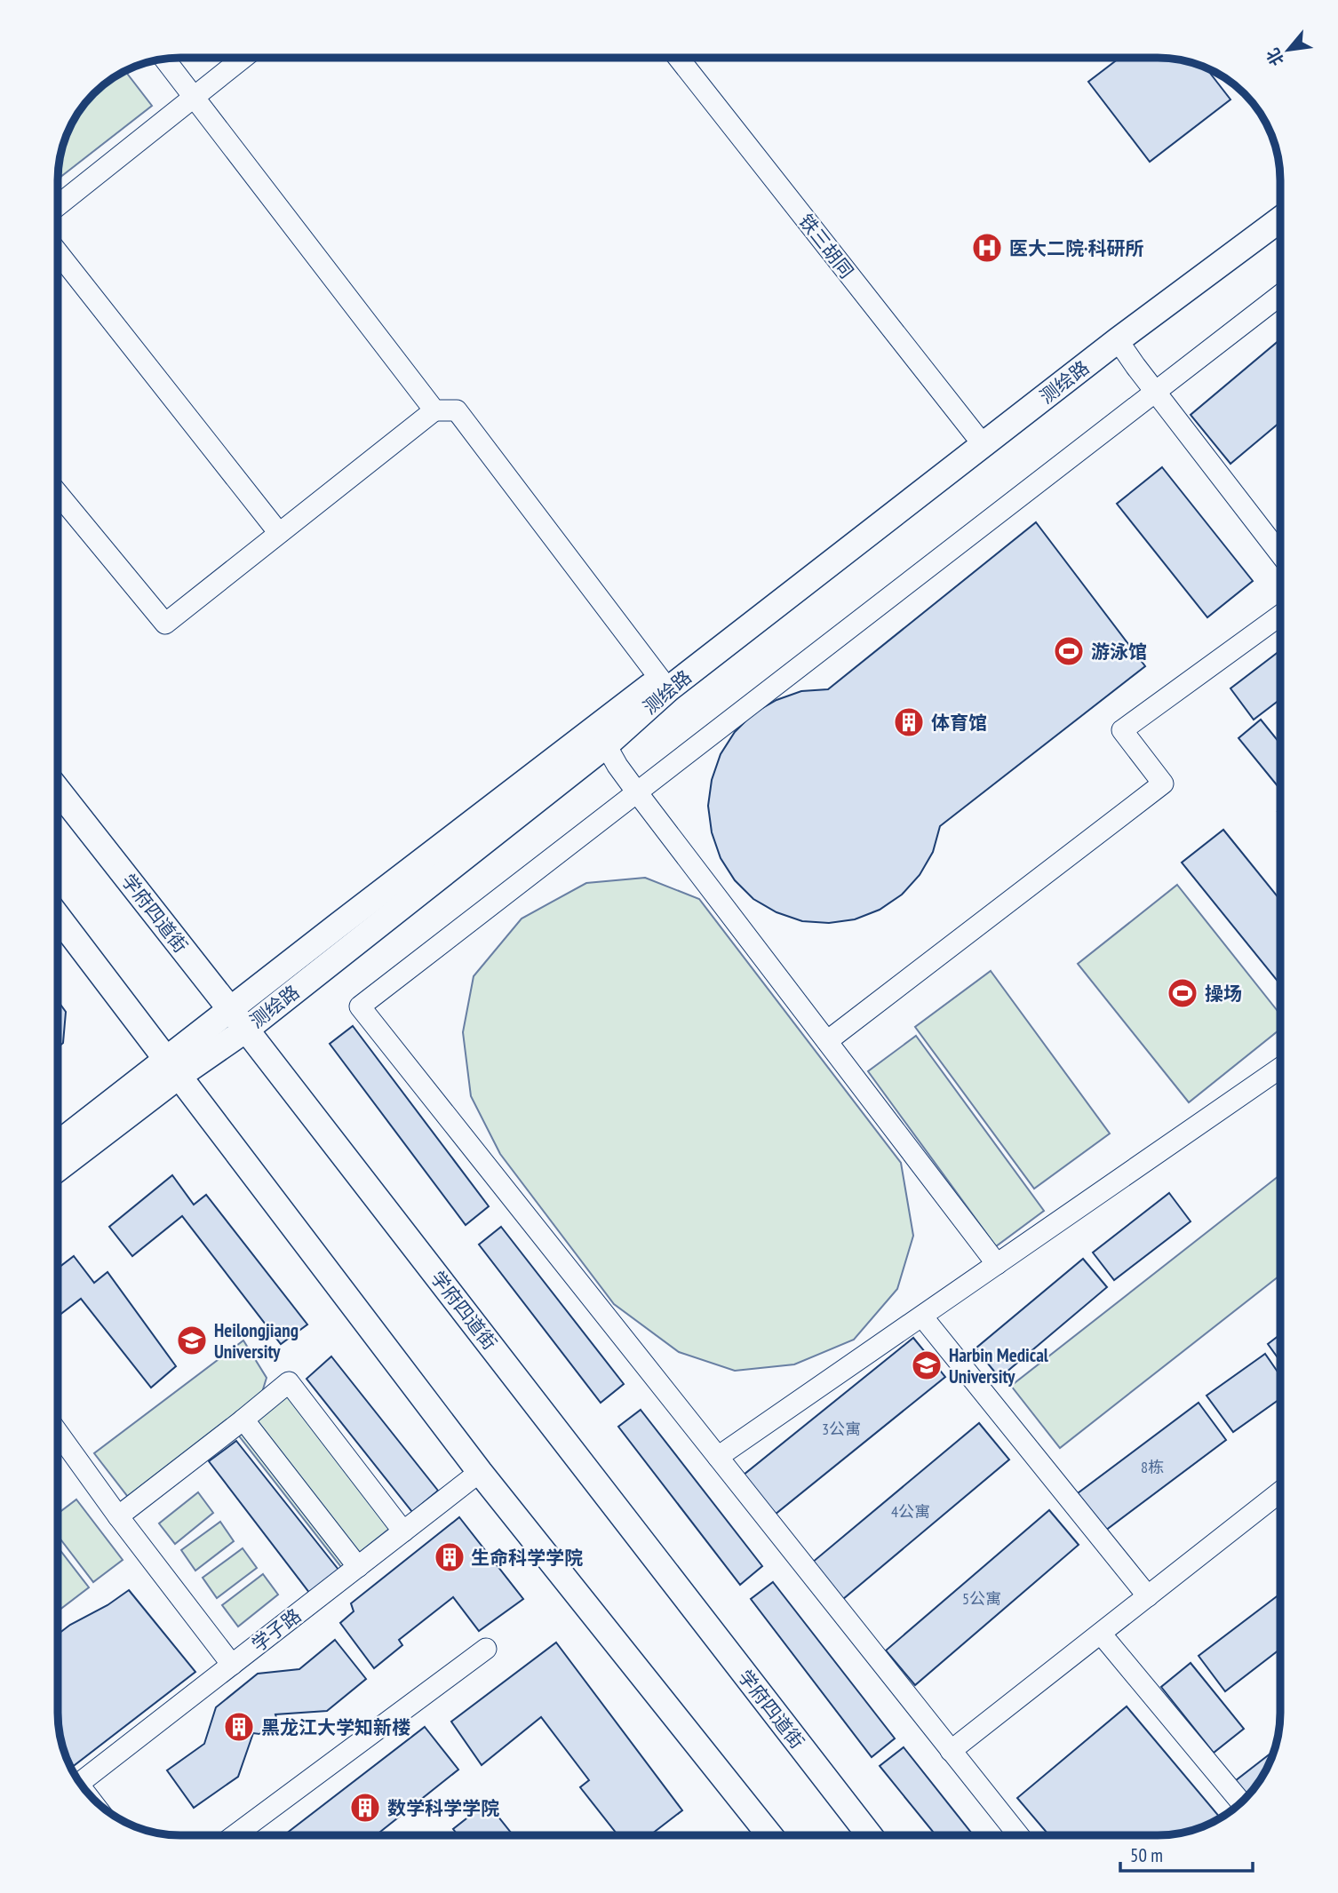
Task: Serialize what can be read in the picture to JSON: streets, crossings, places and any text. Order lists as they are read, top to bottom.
{
  "streets": {
    "main road": ["测绘路", "学府四道街"],
    "street": ["铁三胡同", "学子路"]
  },
  "crossings": [
    ["铁三胡同", "测绘路"],
    ["测绘路", "学府四道街"]
  ],
  "places": {
    "hospital": ["医大二院·科研所"],
    "sports": ["游泳馆", "操场"],
    "building": [
      "体育馆",
      "生命科学学院",
      "黑龙江大学知新楼",
      "数学科学学院"
    ],
    "school or university": ["Heilongjiang University", "Harbin Medical University"]
  },
  "house_numbers": [
    "3公寓",
    "8栋",
    "4公寓",
    "5公寓"
  ],
  "scale_bar": "50 m",
  "north": "bottom left"
}
